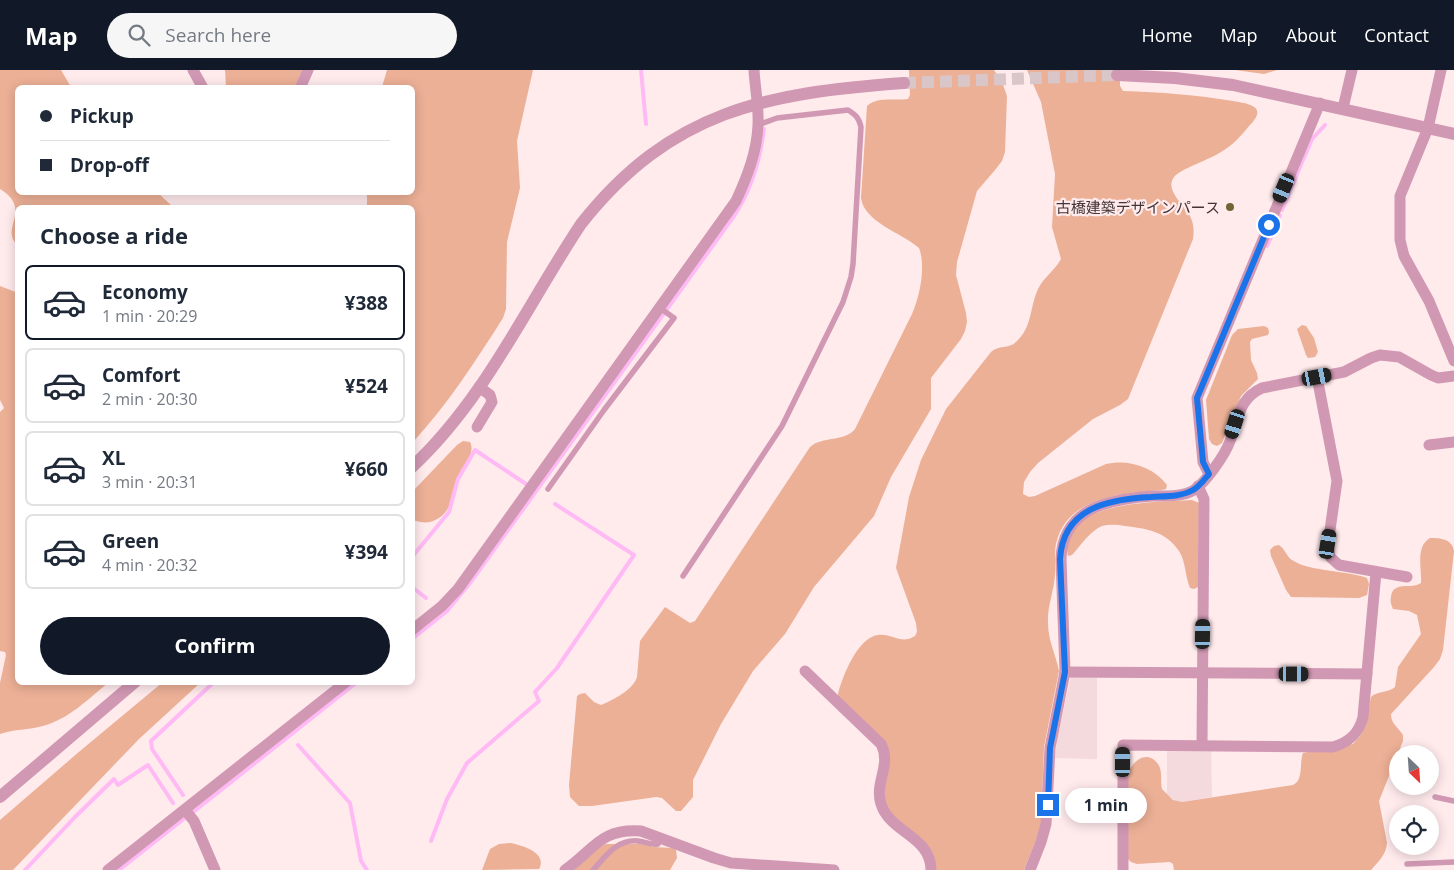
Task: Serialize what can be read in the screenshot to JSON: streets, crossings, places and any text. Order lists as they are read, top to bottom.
{
  "places": ["古橋建築デザインパース"],
  "north": "bottom right",
  "page": {
    "header": "Map",
    "search": "Search here",
    "nav": [
      "Home",
      "Map",
      "About",
      "Contact"
    ],
    "banner": ["Pickup", "Drop-off"],
    "heading": "Choose a ride",
    "list": [
      {
        "name": "Economy",
        "note": "1 min · 20:29",
        "value": "¥388"
      },
      {
        "name": "Comfort",
        "note": "2 min · 20:30",
        "value": "¥524"
      },
      {
        "name": "XL",
        "note": "3 min · 20:31",
        "value": "¥660"
      },
      {
        "name": "Green",
        "note": "4 min · 20:32",
        "value": "¥394"
      }
    ],
    "buttons": "Confirm",
    "bubble": "1 min"
  }
}
